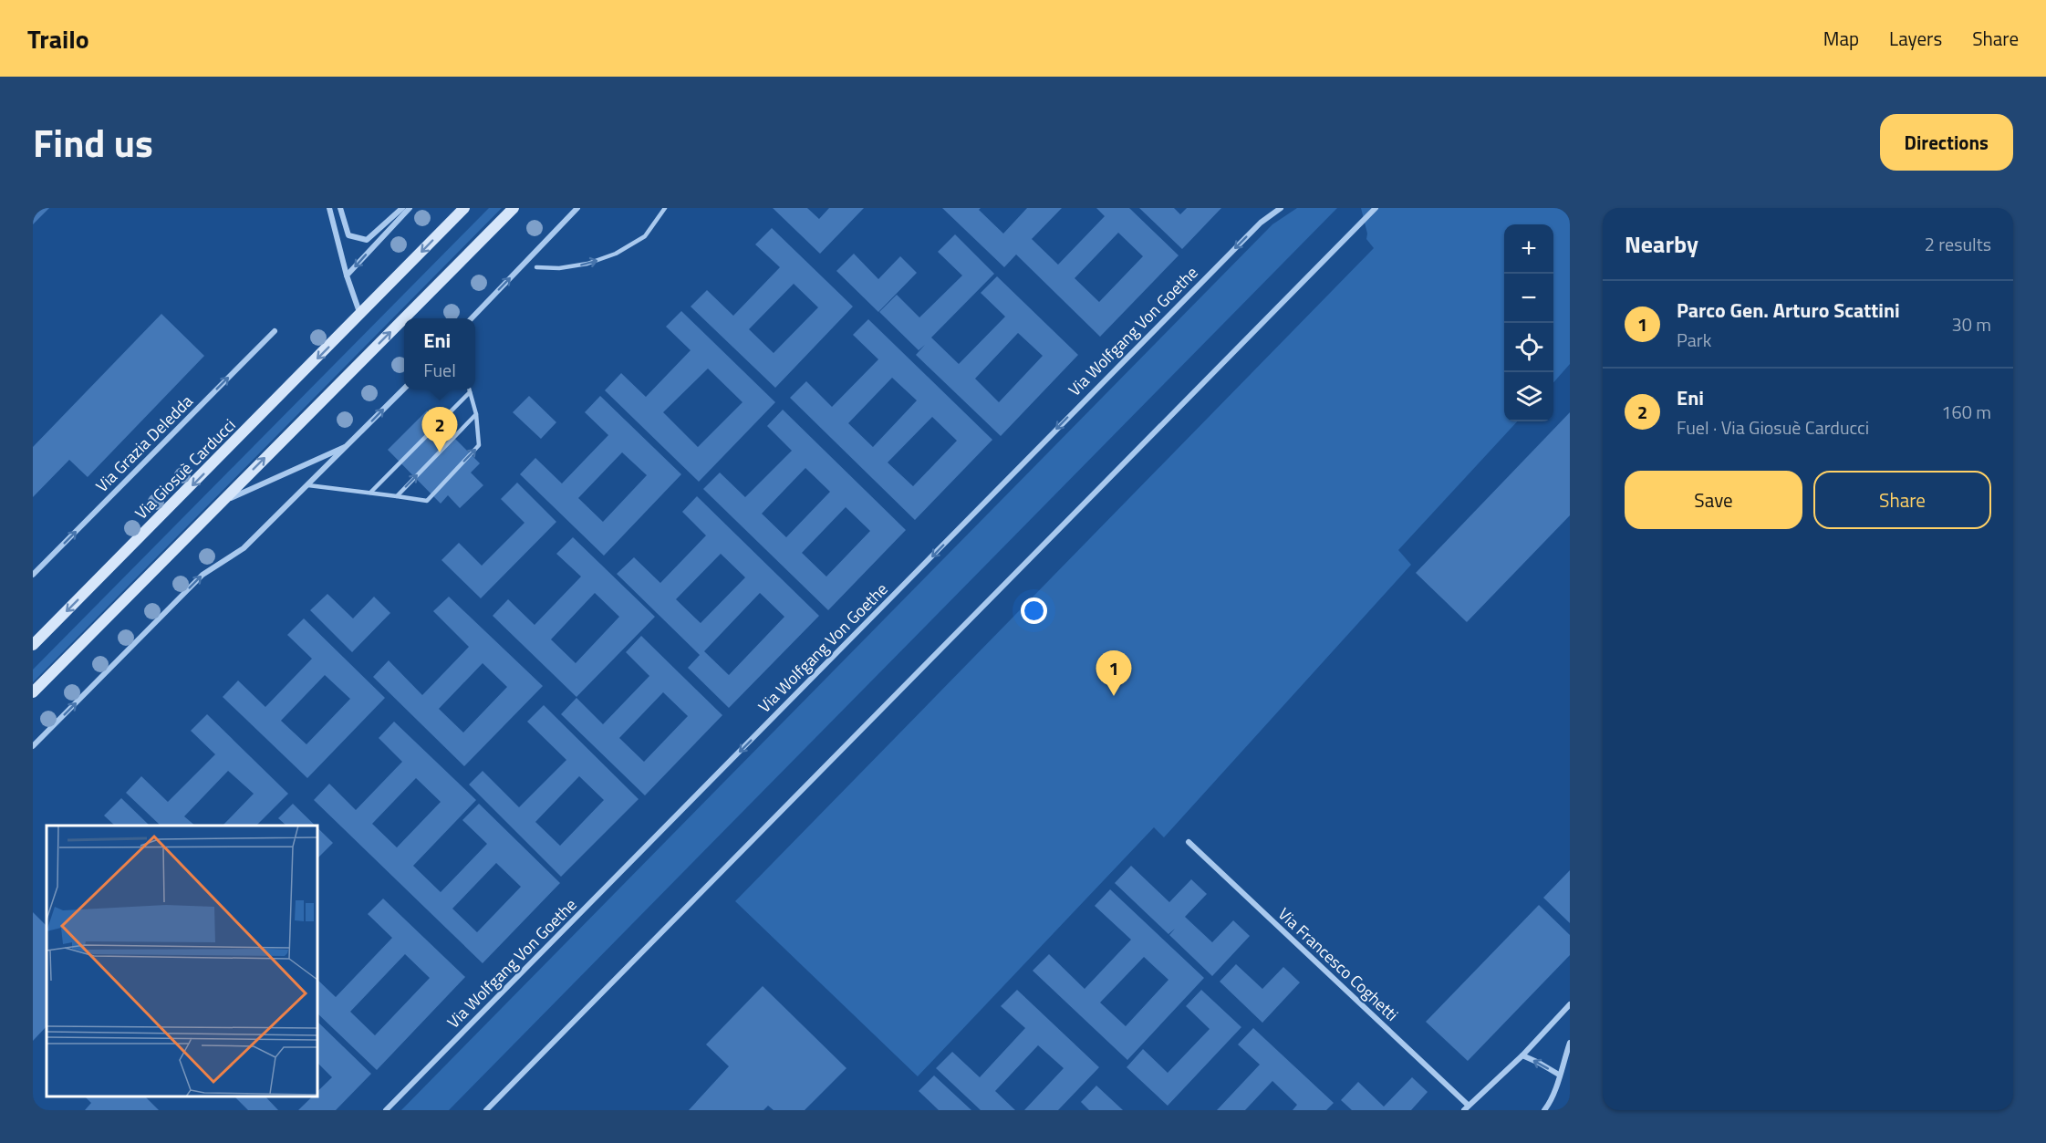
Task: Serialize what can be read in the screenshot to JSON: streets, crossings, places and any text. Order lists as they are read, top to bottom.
{
  "streets": {
    "main road": ["Via Giosuè Carducci"],
    "street": ["Via Wolfgang Von Goethe", "Via Grazia Deledda", "Via Francesco Coghetti"]
  },
  "one_way": ["Via Wolfgang Von Goethe", "Via Grazia Deledda"],
  "page": {
    "header": "Trailo",
    "nav": ["Map", "Layers", "Share"],
    "title": "Find us",
    "buttons": [
      "Directions",
      ["Save", "Share"]
    ],
    "heading": ["Nearby", "2 results"],
    "map_buttons": ["+", "−"],
    "list": [
      {
        "mark": "1",
        "name": "Parco Gen. Arturo Scattini",
        "note": "Park",
        "value": "30 m"
      },
      {
        "mark": "2",
        "name": "Eni",
        "note": "Fuel · Via Giosuè Carducci",
        "value": "160 m"
      }
    ],
    "popup": ["Eni", "Fuel"],
    "pins": ["2", "1"]
  }
}
